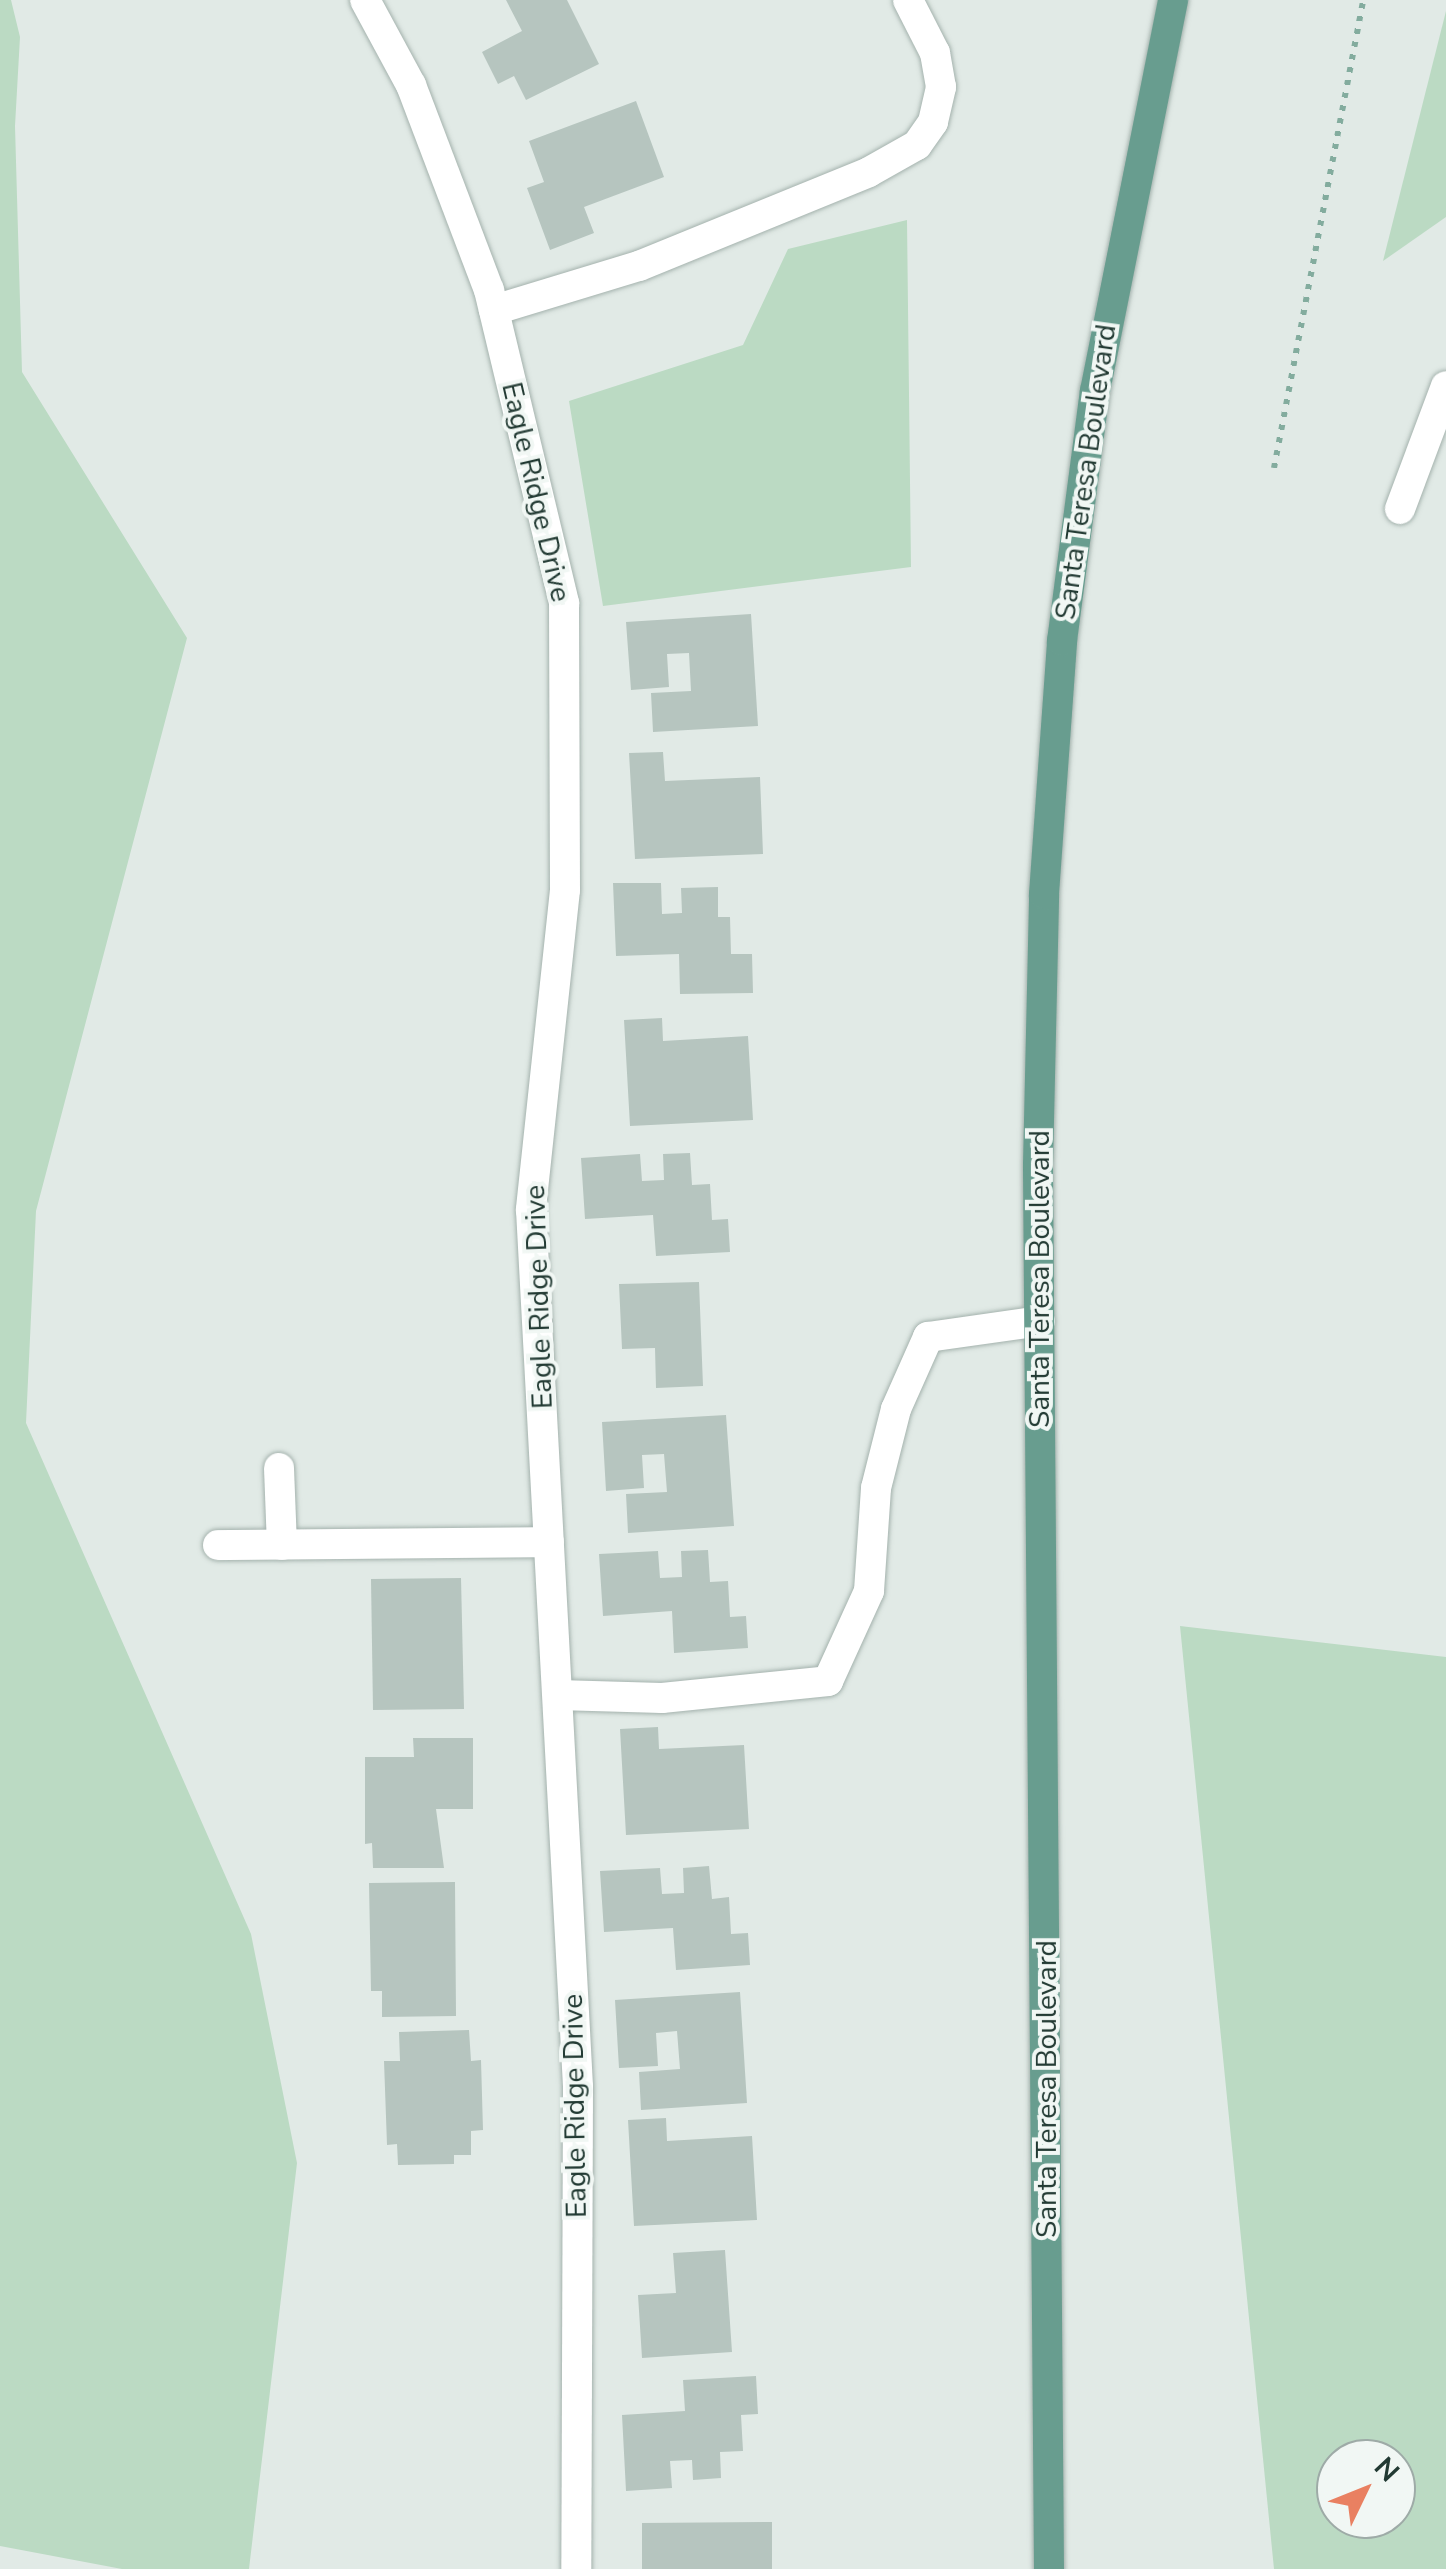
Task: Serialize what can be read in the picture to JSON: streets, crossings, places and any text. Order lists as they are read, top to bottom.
{
  "streets": {
    "main road": ["Santa Teresa Boulevard"],
    "street": ["Eagle Ridge Drive"]
  },
  "north": "top right"
}
